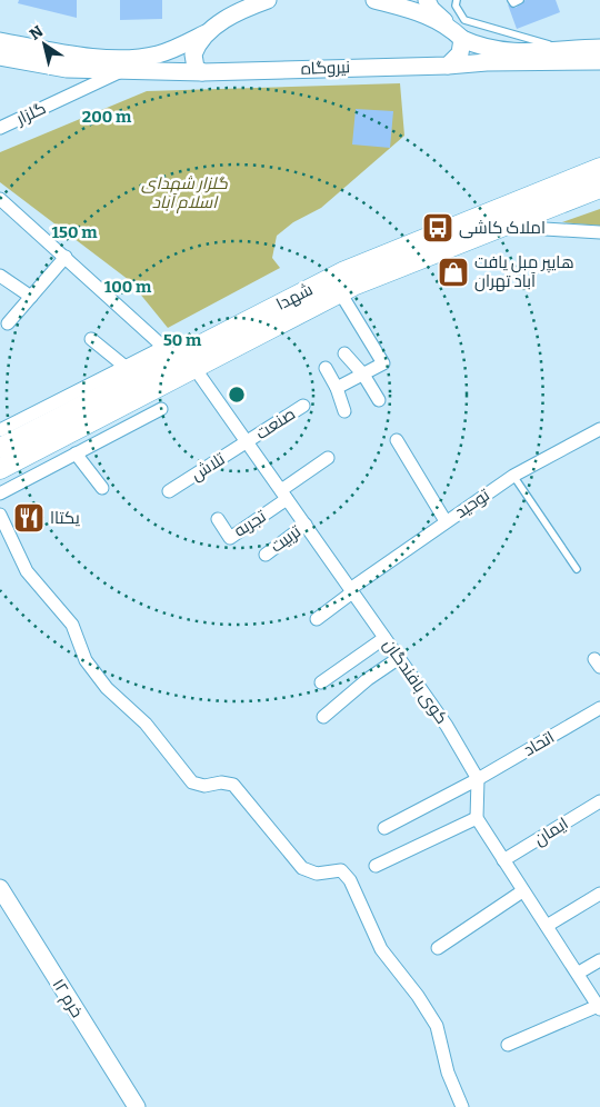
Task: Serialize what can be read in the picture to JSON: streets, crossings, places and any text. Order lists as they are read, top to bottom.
{
  "streets": {
    "main road": ["نیروگاه", "شهدا", "خرم ۱۲"],
    "street": [
      "گلزار",
      "صنعت",
      "تلاش",
      "توحید",
      "تجربه",
      "تربیت",
      "کوی بافندگان",
      "اتحاد",
      "ایمان"
    ]
  },
  "crossings": [
    ["نیروگاه", "گلزار"],
    ["شهدا", "کوی بافندگان"],
    ["صنعت", "تلاش"],
    ["صنعت", "کوی بافندگان"],
    ["تلاش", "کوی بافندگان"],
    ["توحید", "کوی بافندگان"],
    ["تجربه", "کوی بافندگان"],
    ["تربیت", "کوی بافندگان"],
    ["کوی بافندگان", "اتحاد"]
  ],
  "parks": ["گلزار شهدای اسلام آباد"],
  "places": {
    "bus stop": ["املاک کاشی"],
    "shop": ["هایپر مبل یافت آباد تهران"],
    "restaurant": ["یکتاا"]
  },
  "north": "top left",
  "rings": [
    "200 m",
    "150 m",
    "100 m",
    "50 m"
  ]
}
